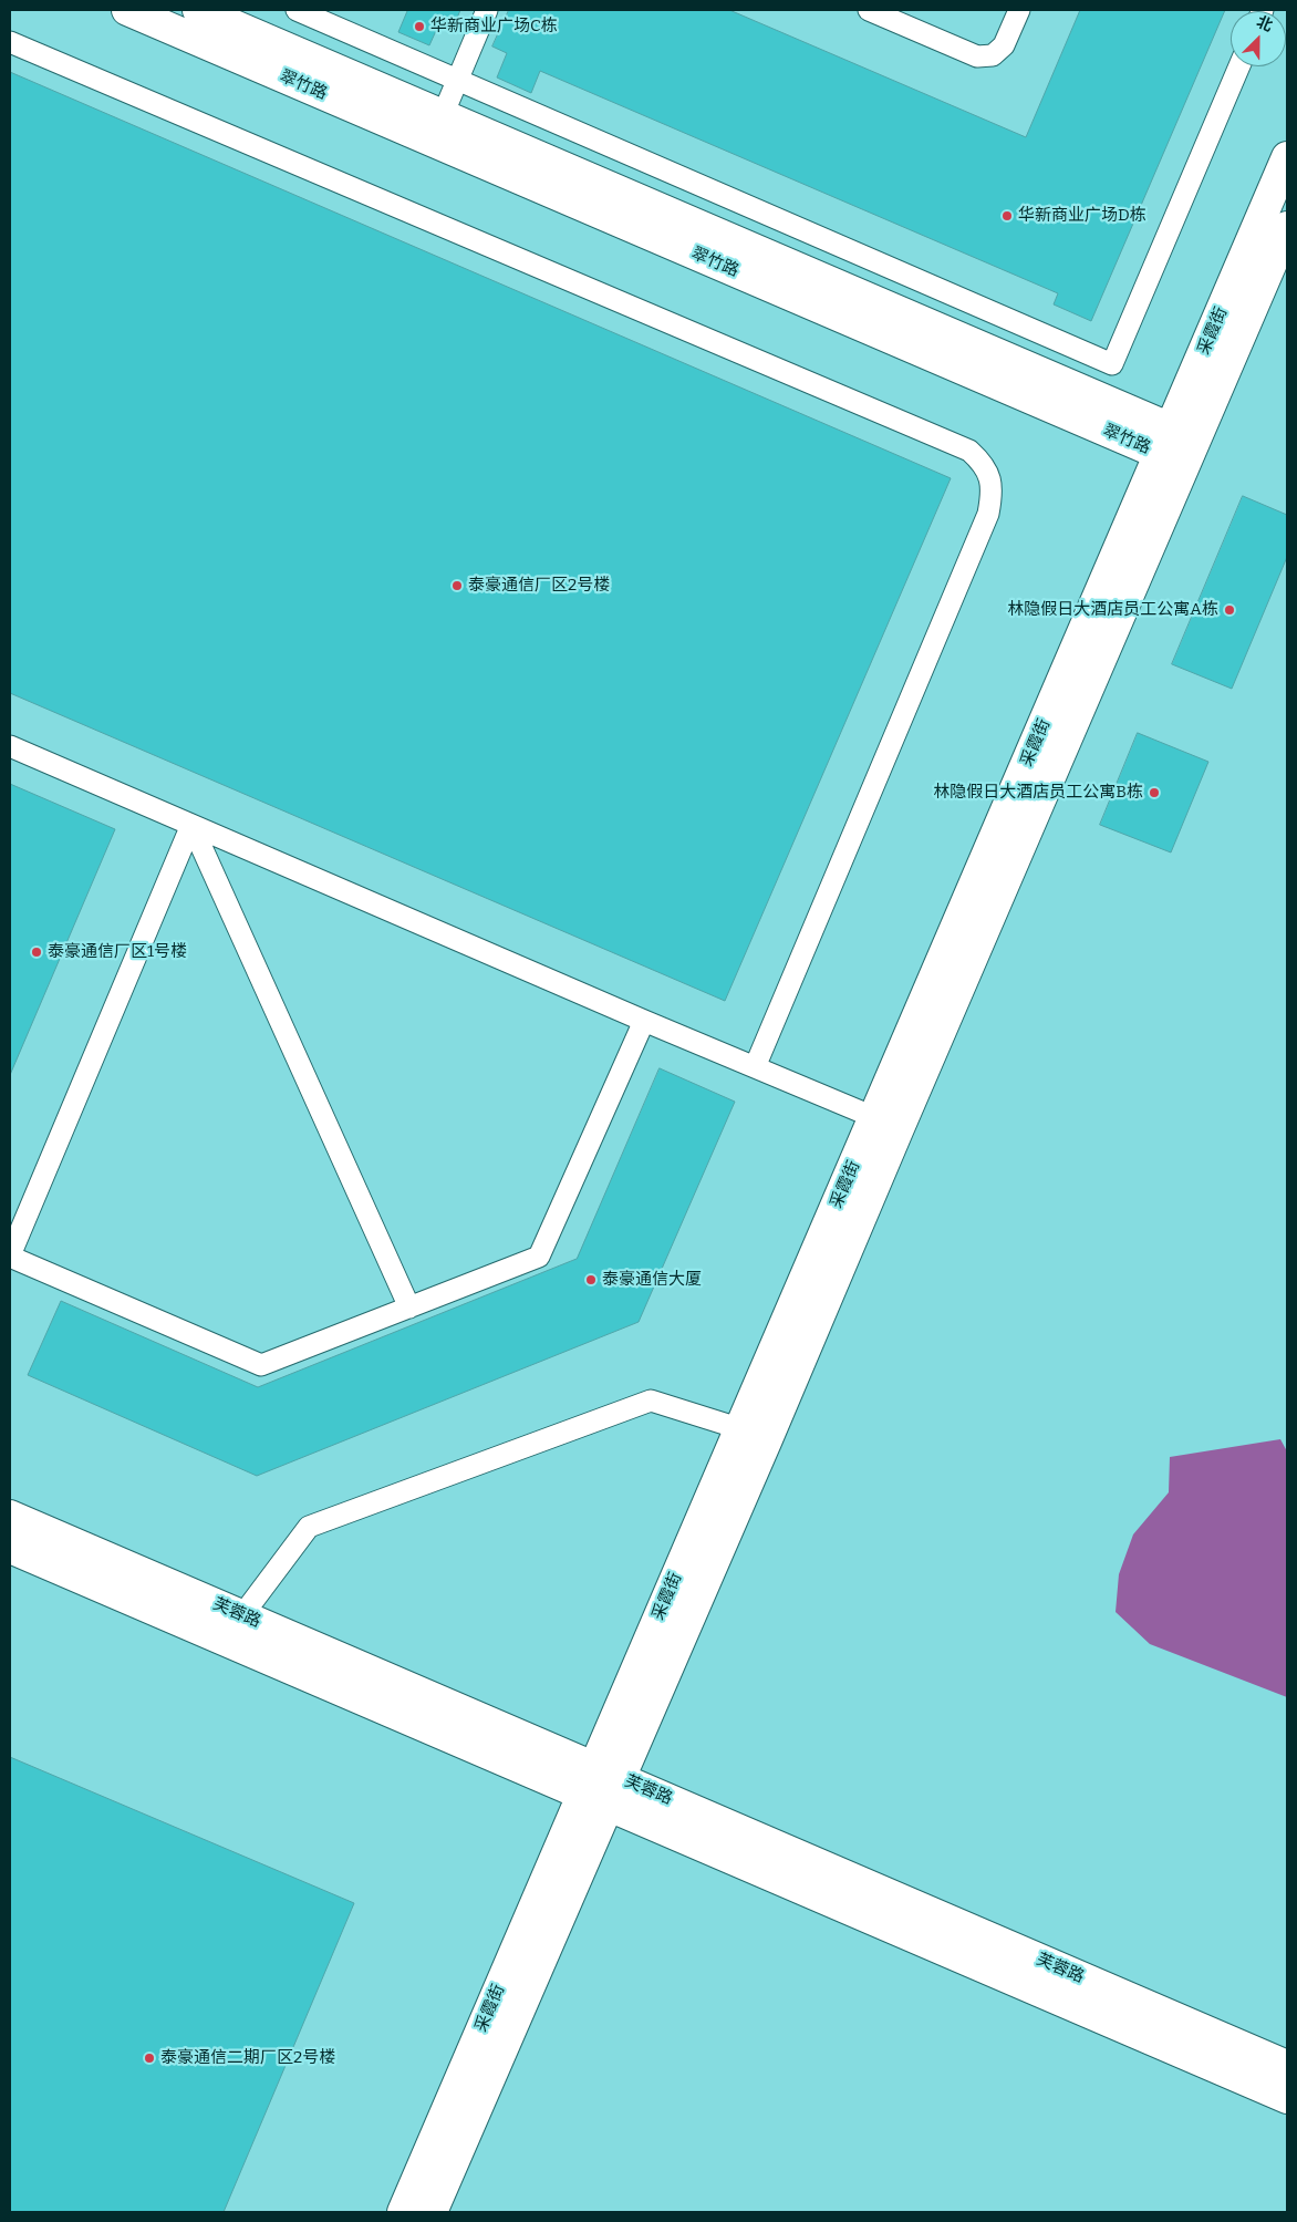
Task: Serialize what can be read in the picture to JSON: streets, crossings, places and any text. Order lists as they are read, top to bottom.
{
  "streets": {
    "street": ["翠竹路", "采霞街", "芙蓉路"]
  },
  "crossings": [
    ["翠竹路", "采霞街"],
    ["采霞街", "芙蓉路"]
  ],
  "places": [
    "华新商业广场C栋",
    "华新商业广场D栋",
    "泰豪通信厂区2号楼",
    "林隐假日大酒店员工公寓A栋",
    "林隐假日大酒店员工公寓B栋",
    "泰豪通信厂区1号楼",
    "泰豪通信大厦",
    "泰豪通信二期厂区2号楼"
  ],
  "north": "top right"
}
